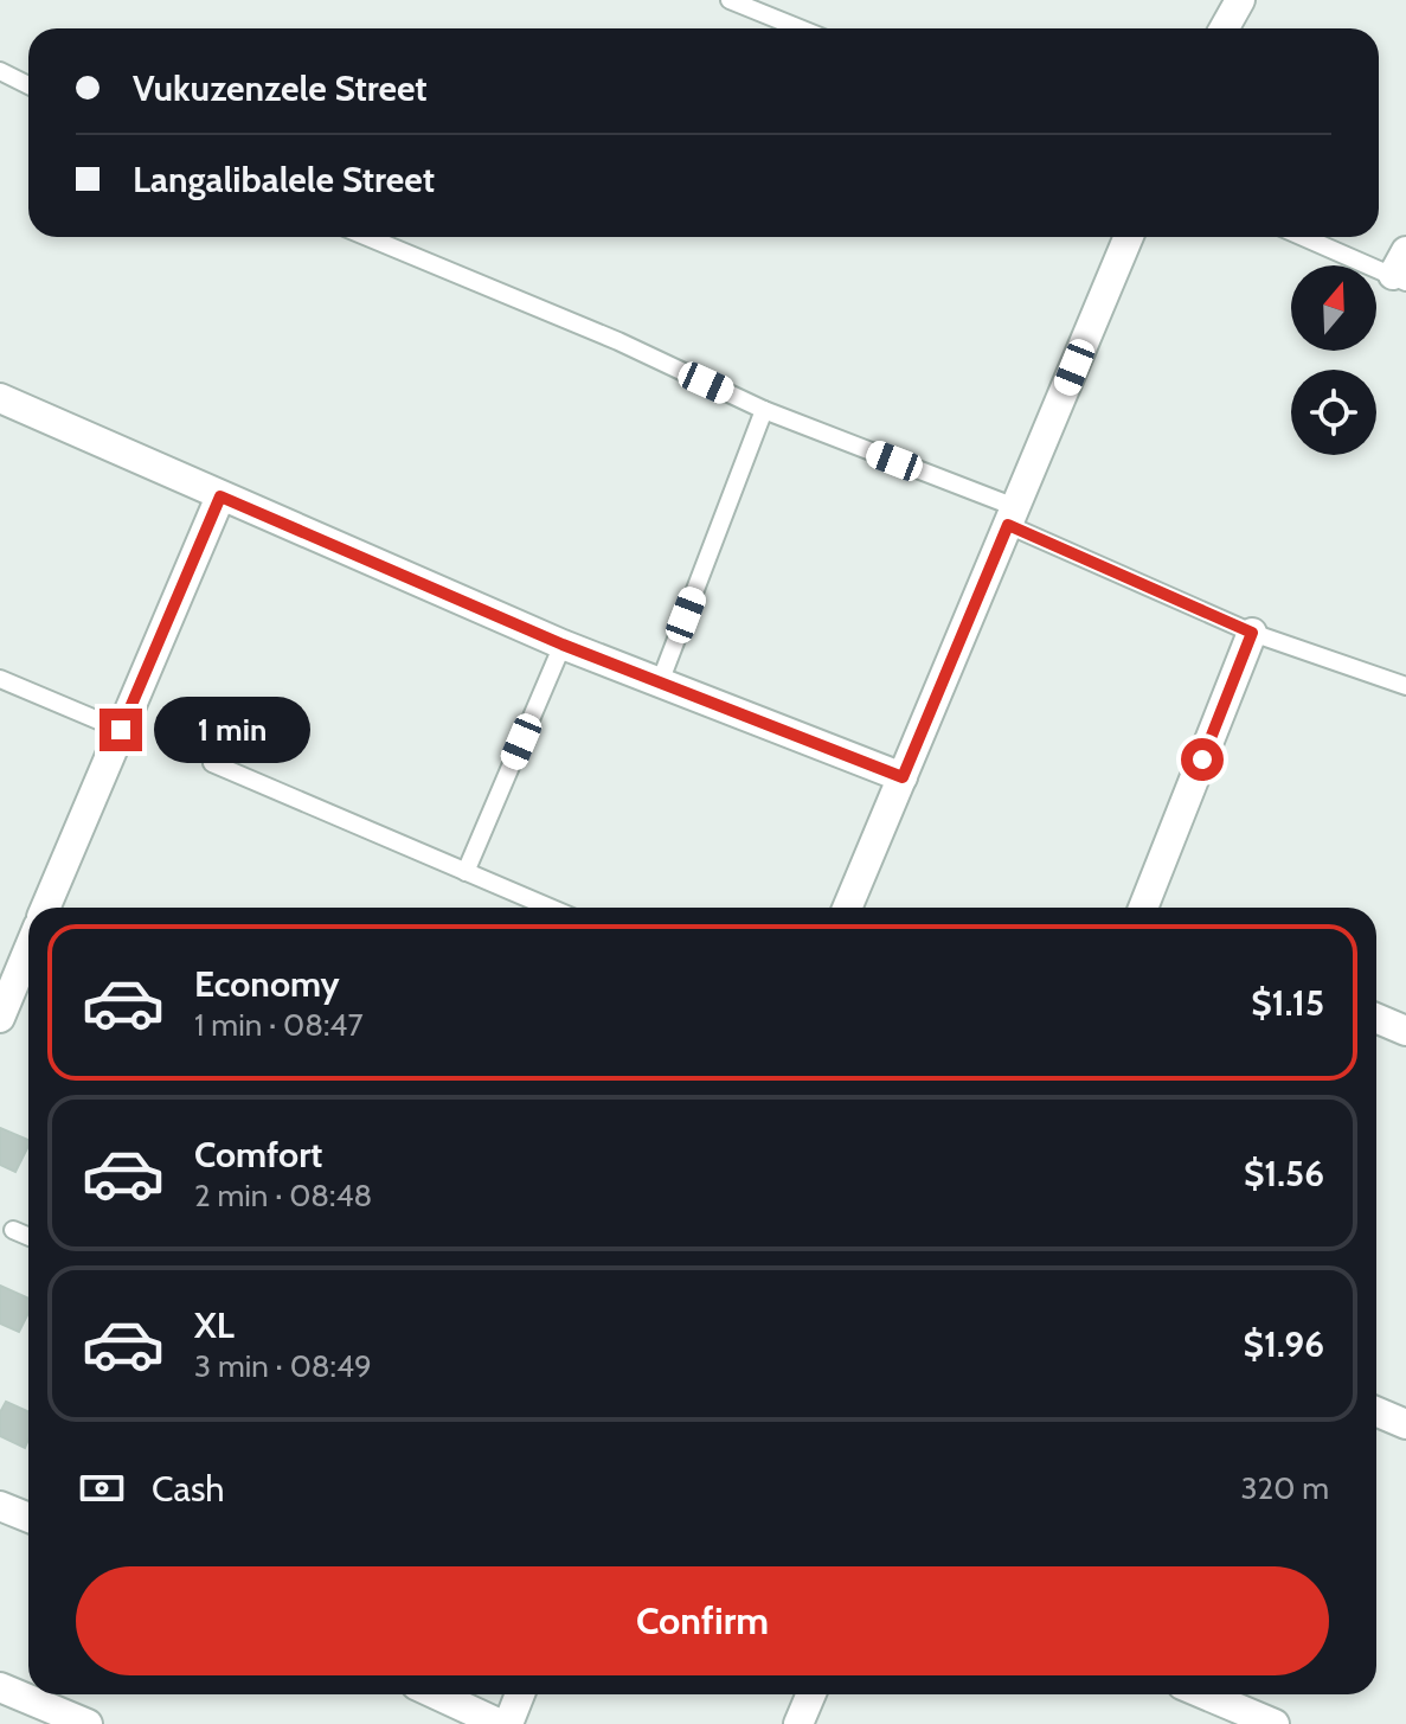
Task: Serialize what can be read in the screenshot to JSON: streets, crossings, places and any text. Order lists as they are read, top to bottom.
{
  "north": "top",
  "page": {
    "banner": ["Vukuzenzele Street", "Langalibalele Street"],
    "bubble": "1 min",
    "list": [
      {
        "name": "Economy",
        "note": "1 min · 08:47",
        "value": "$1.15"
      },
      {
        "name": "Comfort",
        "note": "2 min · 08:48",
        "value": "$1.56"
      },
      {
        "name": "XL",
        "note": "3 min · 08:49",
        "value": "$1.96"
      }
    ],
    "pay": ["Cash", "320 m"],
    "buttons": "Confirm"
  }
}
